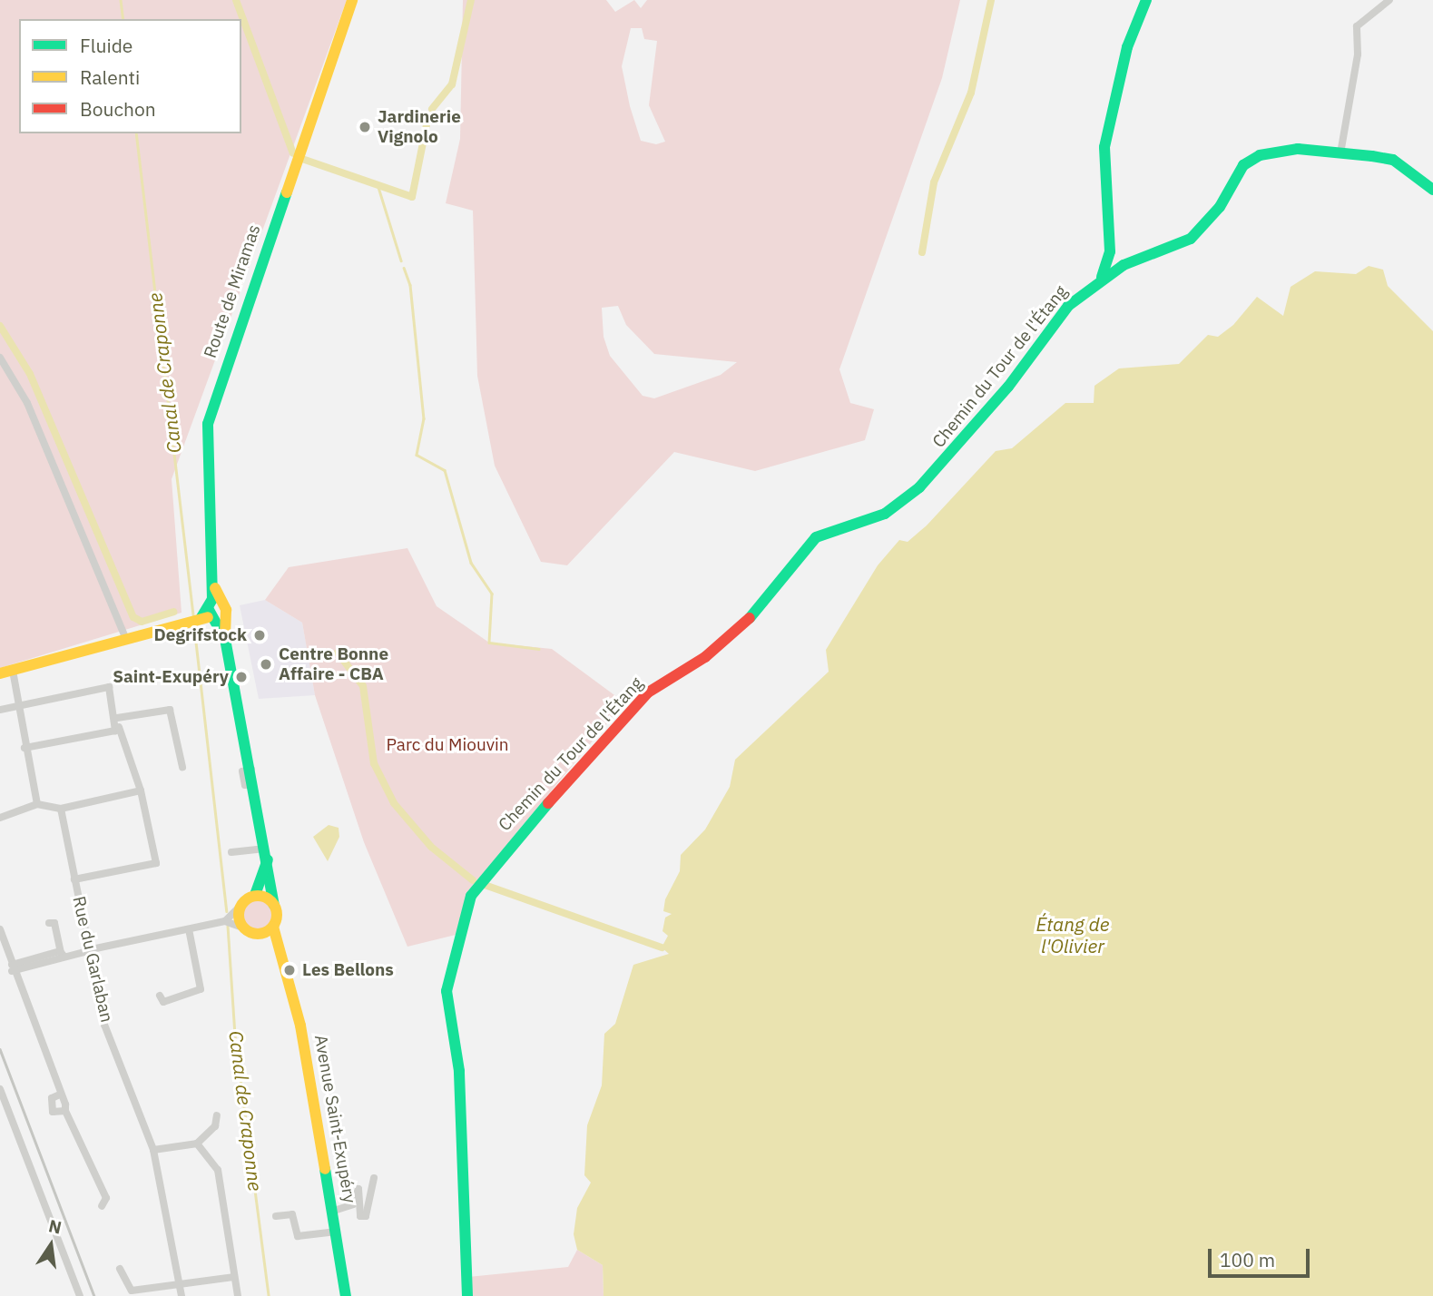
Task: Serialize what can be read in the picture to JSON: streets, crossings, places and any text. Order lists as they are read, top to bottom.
{
  "streets": {
    "street": [
      "Route de Miramas",
      "Chemin du Tour de l'Étang",
      "Rue du Garlaban",
      "Avenue Saint-Exupéry"
    ]
  },
  "water": ["Canal de Craponne", "Étang de l'Olivier"],
  "parks": ["Parc du Miouvin"],
  "places": [
    "Jardinerie Vignolo",
    "Degrifstock",
    "Centre Bonne Affaire - CBA",
    "Saint-Exupéry",
    "Les Bellons"
  ],
  "legend": ["Fluide", "Ralenti", "Bouchon"],
  "scale_bar": "100 m",
  "north": "top"
}
